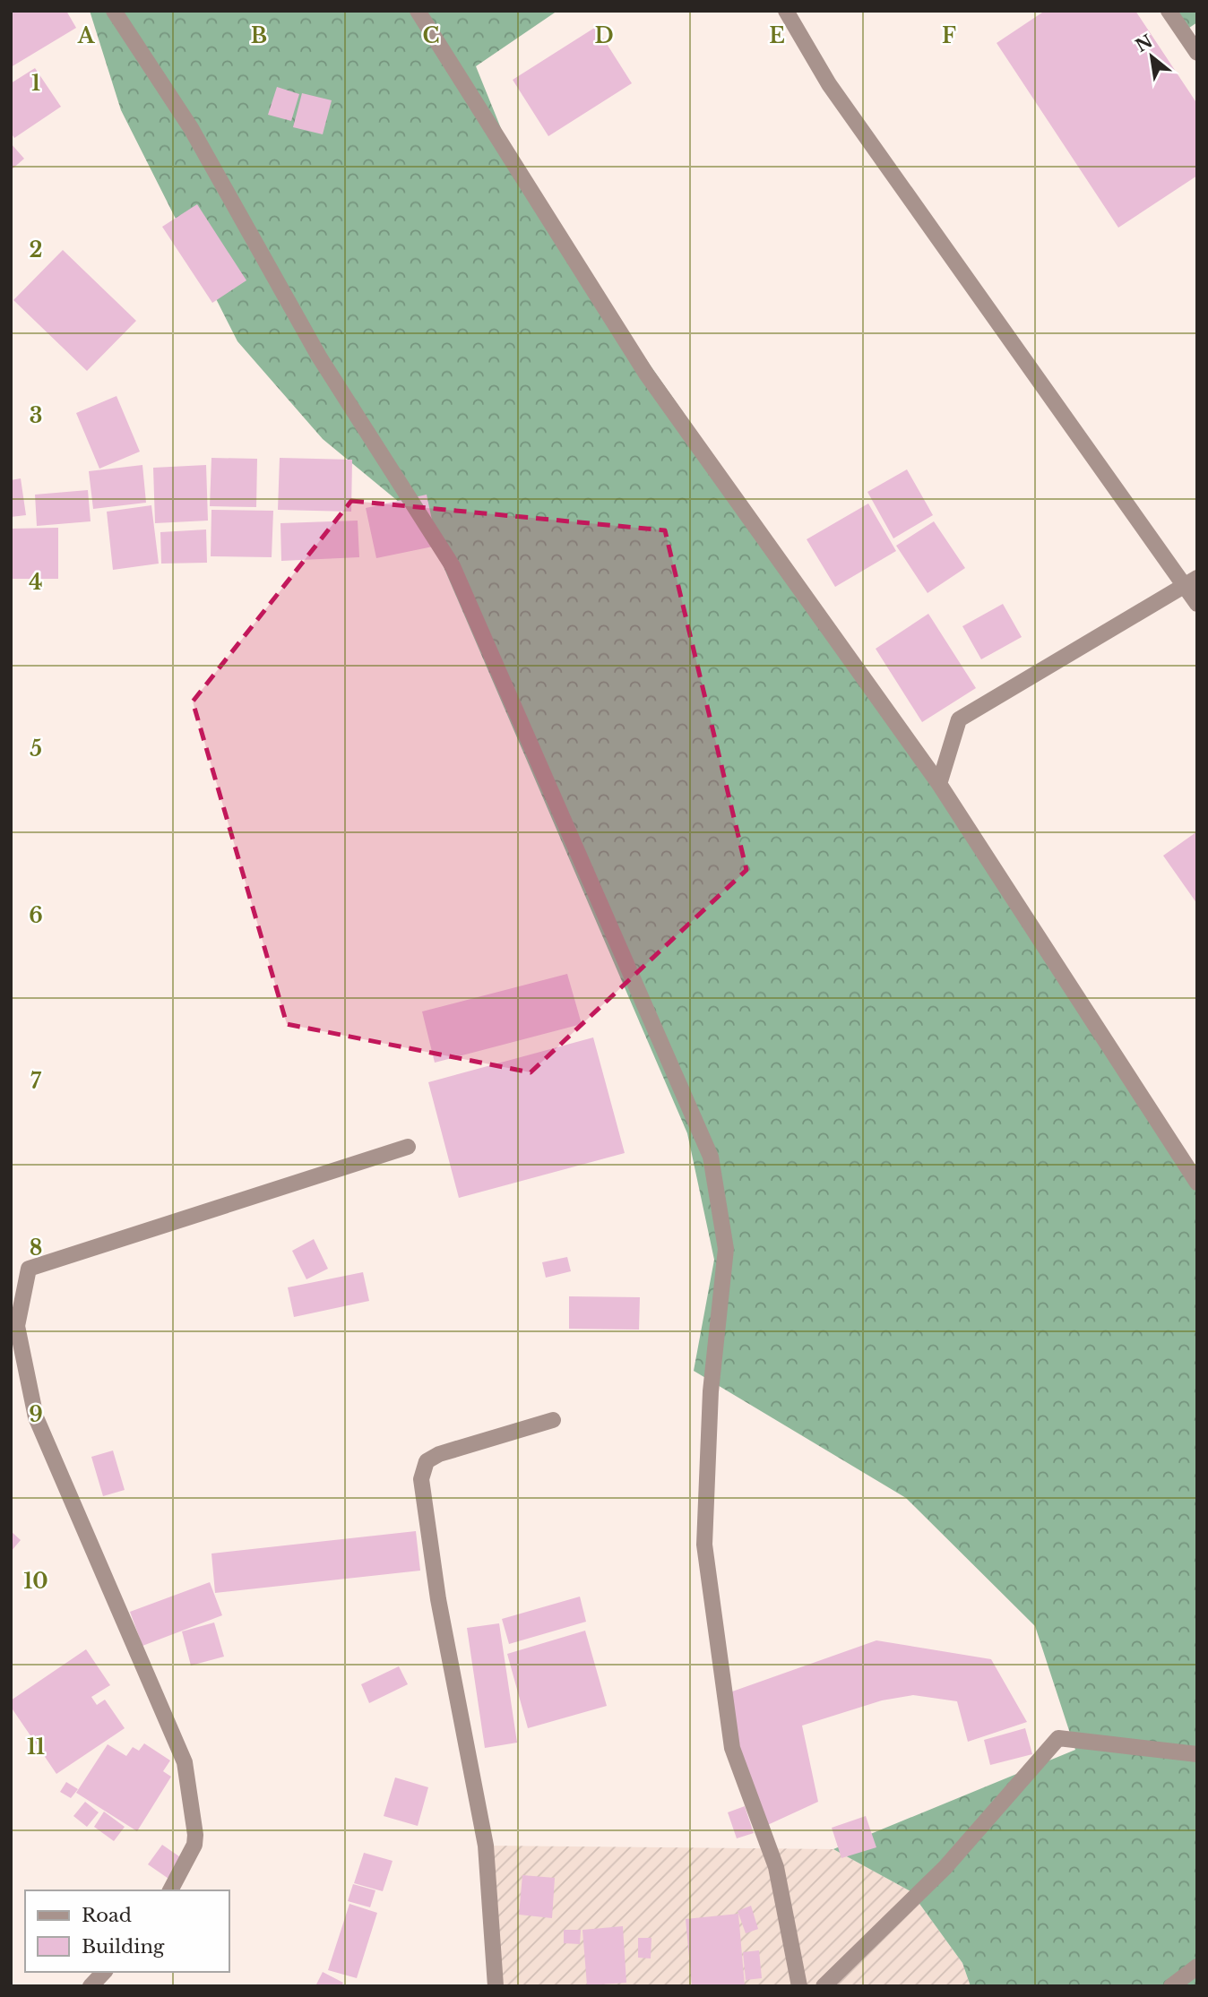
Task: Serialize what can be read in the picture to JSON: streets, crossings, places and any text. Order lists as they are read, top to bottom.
{
  "legend": ["Road", "Building"],
  "north": "top left",
  "grid": {
    "columns": [
      "A",
      "B",
      "C",
      "D",
      "E",
      "F"
    ],
    "rows": [
      "1",
      "2",
      "3",
      "4",
      "5",
      "6",
      "7",
      "8",
      "9",
      "10",
      "11"
    ]
  }
}
